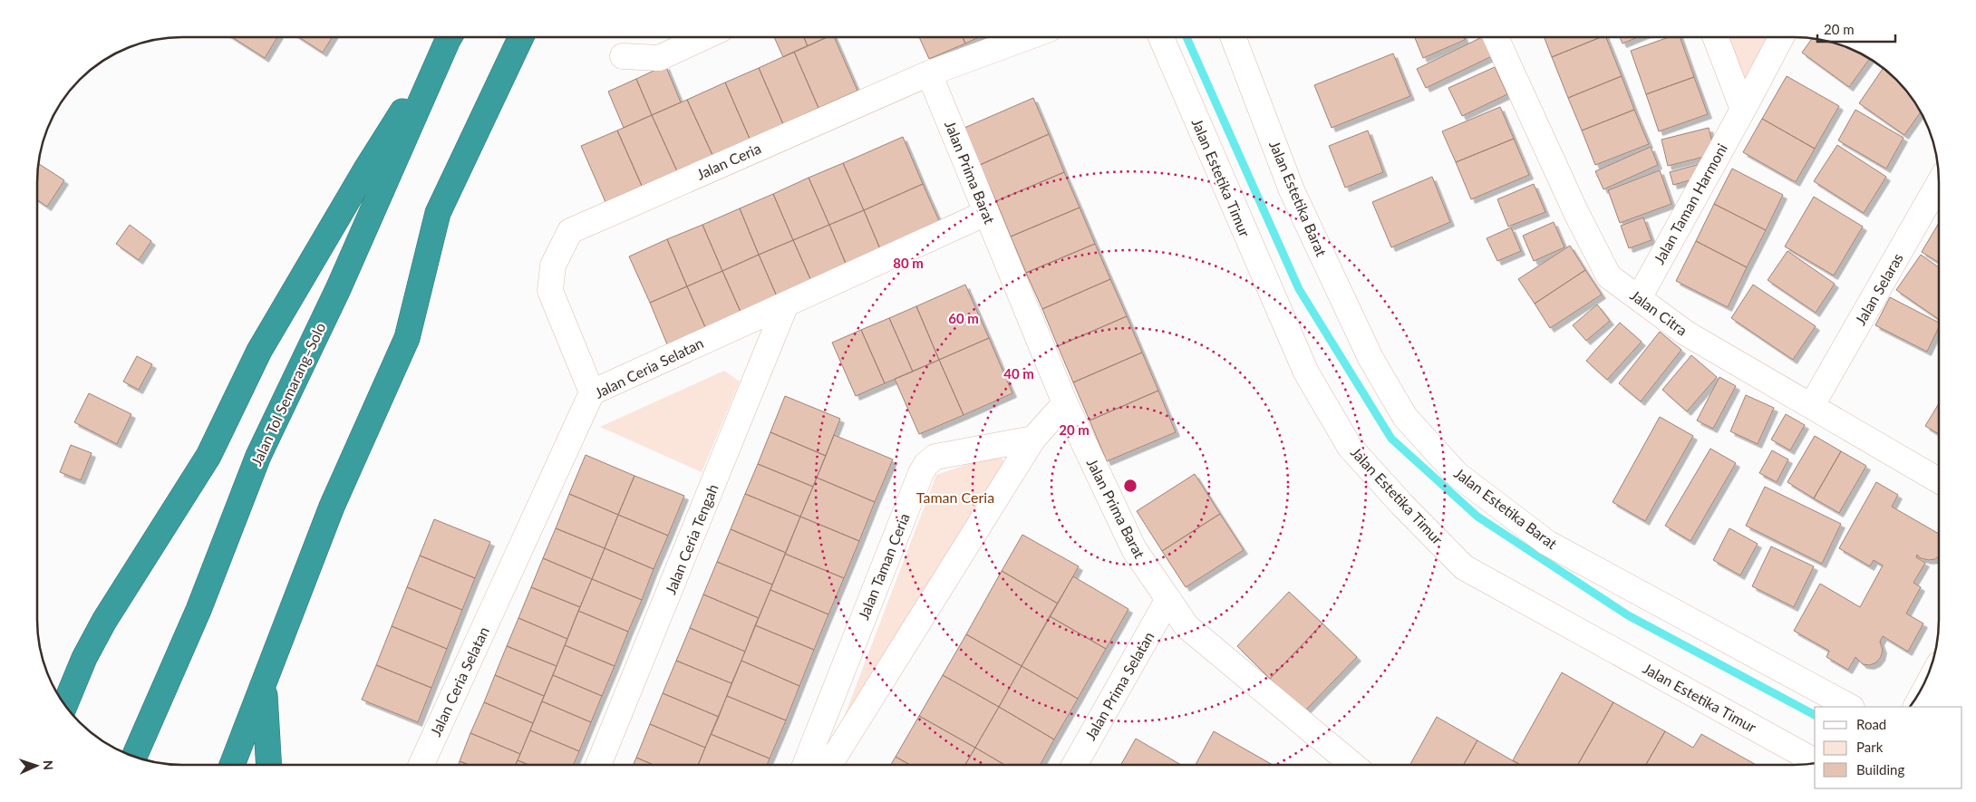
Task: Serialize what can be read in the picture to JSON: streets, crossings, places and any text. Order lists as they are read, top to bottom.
{
  "streets": {
    "highway": ["Jalan Tol Semarang–Solo"],
    "street": [
      "Jalan Ceria",
      "Jalan Prima Barat",
      "Jalan Estetika Timur",
      "Jalan Estetika Barat",
      "Jalan Taman Harmoni",
      "Jalan Selaras",
      "Jalan Citra",
      "Jalan Ceria Selatan",
      "Jalan Ceria Tengah",
      "Jalan Taman Ceria",
      "Jalan Prima Selatan"
    ]
  },
  "crossings": [
    ["Jalan Ceria", "Jalan Prima Barat"],
    ["Jalan Ceria", "Jalan Ceria Selatan"],
    ["Jalan Prima Barat", "Jalan Ceria Selatan"],
    ["Jalan Prima Barat", "Jalan Prima Selatan"],
    ["Jalan Taman Harmoni", "Jalan Citra"],
    ["Jalan Selaras", "Jalan Citra"],
    ["Jalan Ceria Selatan", "Jalan Ceria Tengah"]
  ],
  "parks": ["Taman Ceria"],
  "legend": ["Road", "Park", "Building"],
  "scale_bar": "20 m",
  "north": "right",
  "rings": [
    "80 m",
    "60 m",
    "40 m",
    "20 m"
  ]
}
